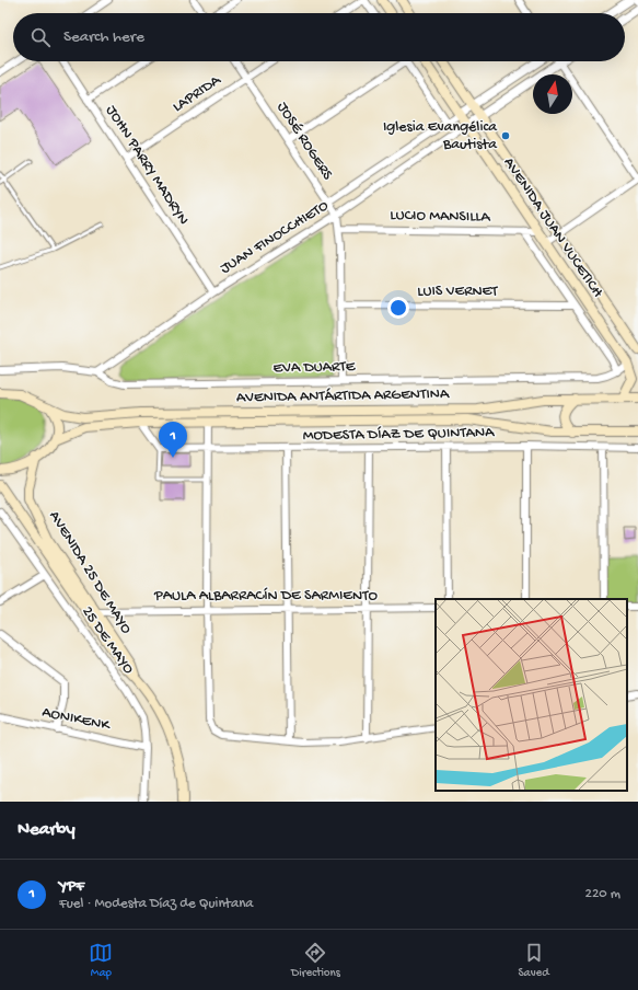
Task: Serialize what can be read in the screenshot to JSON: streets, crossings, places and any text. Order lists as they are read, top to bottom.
{
  "streets": {
    "main road": ["AVENIDA JUAN VUCETICH", "AVENIDA ANTÁRTIDA ARGENTINA", "AVENIDA 25 DE MAYO"],
    "street": [
      "LAPRIDA",
      "JOSÉ ROGERS",
      "JOHN PARRY MADRYN",
      "LUCIO MANSILLA",
      "JUAN FINOCCHIETO",
      "LUIS VERNET",
      "EVA DUARTE",
      "MODESTA DÍAZ DE QUINTANA",
      "PAULA ALBARRACÍN DE SARMIENTO",
      "25 DE MAYO",
      "AONIKENK"
    ]
  },
  "crossings": [
    ["LAPRIDA", "JOSÉ ROGERS"],
    ["LAPRIDA", "JOHN PARRY MADRYN"],
    ["JOSÉ ROGERS", "LUCIO MANSILLA"],
    ["JOSÉ ROGERS", "JUAN FINOCCHIETO"],
    ["JOSÉ ROGERS", "LUIS VERNET"],
    ["JOSÉ ROGERS", "EVA DUARTE"],
    ["JOHN PARRY MADRYN", "JUAN FINOCCHIETO"],
    ["LUCIO MANSILLA", "AVENIDA JUAN VUCETICH"],
    ["AVENIDA JUAN VUCETICH", "JUAN FINOCCHIETO"],
    ["AVENIDA JUAN VUCETICH", "AVENIDA ANTÁRTIDA ARGENTINA"],
    ["JUAN FINOCCHIETO", "EVA DUARTE"],
    ["AVENIDA 25 DE MAYO", "PAULA ALBARRACÍN DE SARMIENTO"],
    ["25 DE MAYO", "AONIKENK"]
  ],
  "places": ["Iglesia Evangélica Bautista"],
  "north": "top",
  "page": {
    "search": "Search here",
    "pins": "1",
    "heading": "Nearby",
    "list": [
      {
        "mark": "1",
        "name": "YPF",
        "note": "Fuel · Modesta Díaz de Quintana",
        "value": "220 m"
      }
    ],
    "nav": ["Map", "Directions", "Saved"]
  }
}
